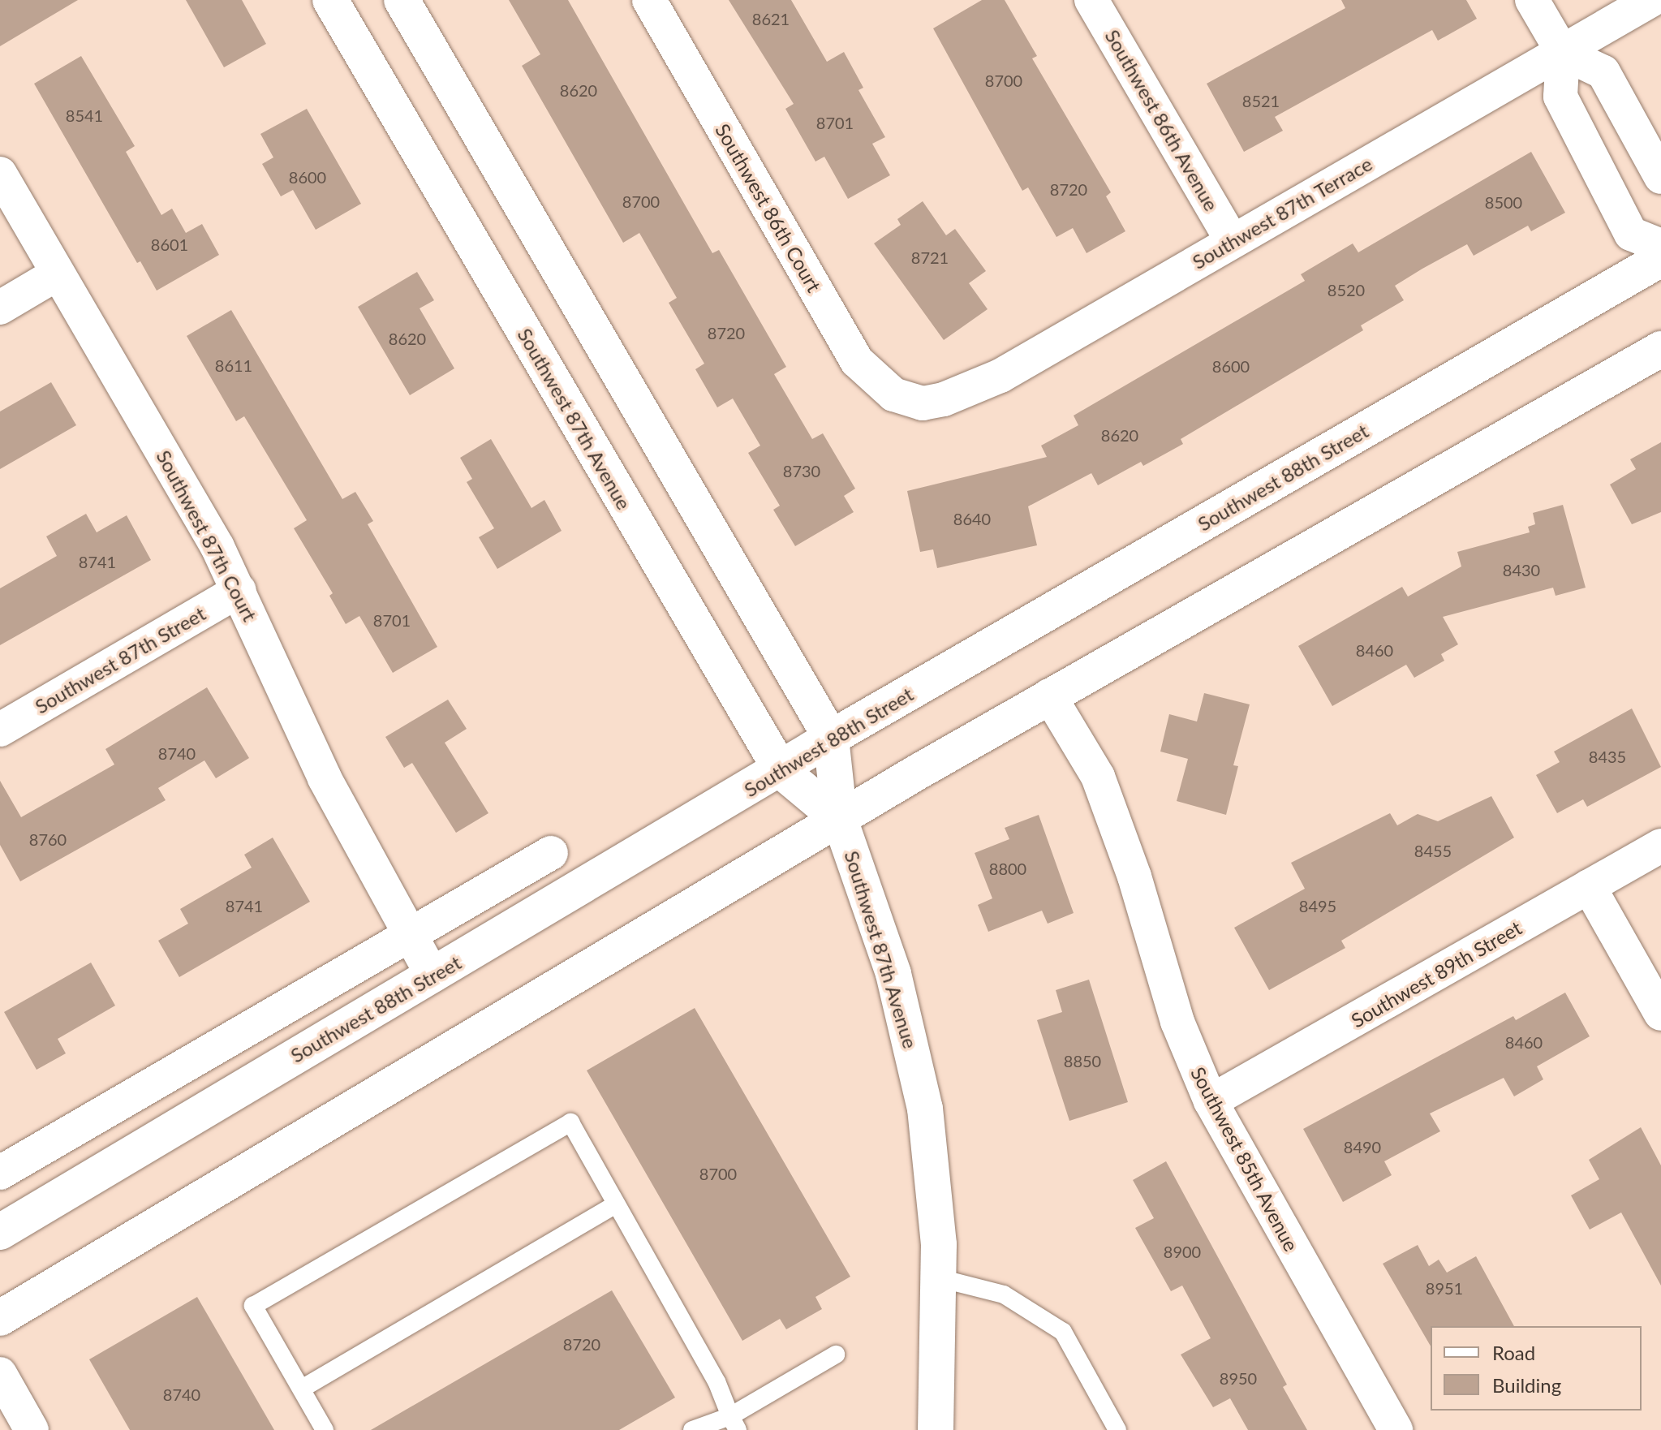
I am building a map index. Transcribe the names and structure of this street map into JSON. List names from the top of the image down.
{
  "streets": {
    "main road": ["Southwest 87th Avenue", "Southwest 88th Street"],
    "street": [
      "Southwest 86th Avenue",
      "Southwest 86th Court",
      "Southwest 87th Terrace",
      "Southwest 87th Court",
      "Southwest 87th Street",
      "Southwest 89th Street",
      "Southwest 85th Avenue"
    ]
  },
  "crossings": [
    ["Southwest 86th Avenue", "Southwest 87th Terrace"],
    ["Southwest 86th Court", "Southwest 87th Terrace"],
    ["Southwest 87th Avenue", "Southwest 88th Street"],
    ["Southwest 88th Street", "Southwest 87th Court"],
    ["Southwest 87th Court", "Southwest 87th Street"],
    ["Southwest 89th Street", "Southwest 85th Avenue"]
  ],
  "house_numbers": [
    "8621",
    "8700",
    "8620",
    "8521",
    "8541",
    "8701",
    "8600",
    "8720",
    "8700",
    "8500",
    "8601",
    "8721",
    "8520",
    "8720",
    "8620",
    "8611",
    "8600",
    "8620",
    "8730",
    "8640",
    "8741",
    "8430",
    "8701",
    "8460",
    "8740",
    "8435",
    "8760",
    "8455",
    "8800",
    "8741",
    "8495",
    "8460",
    "8850",
    "8490",
    "8700",
    "8900",
    "8951",
    "8720",
    "8950",
    "8740"
  ],
  "legend": ["Road", "Building"]
}
